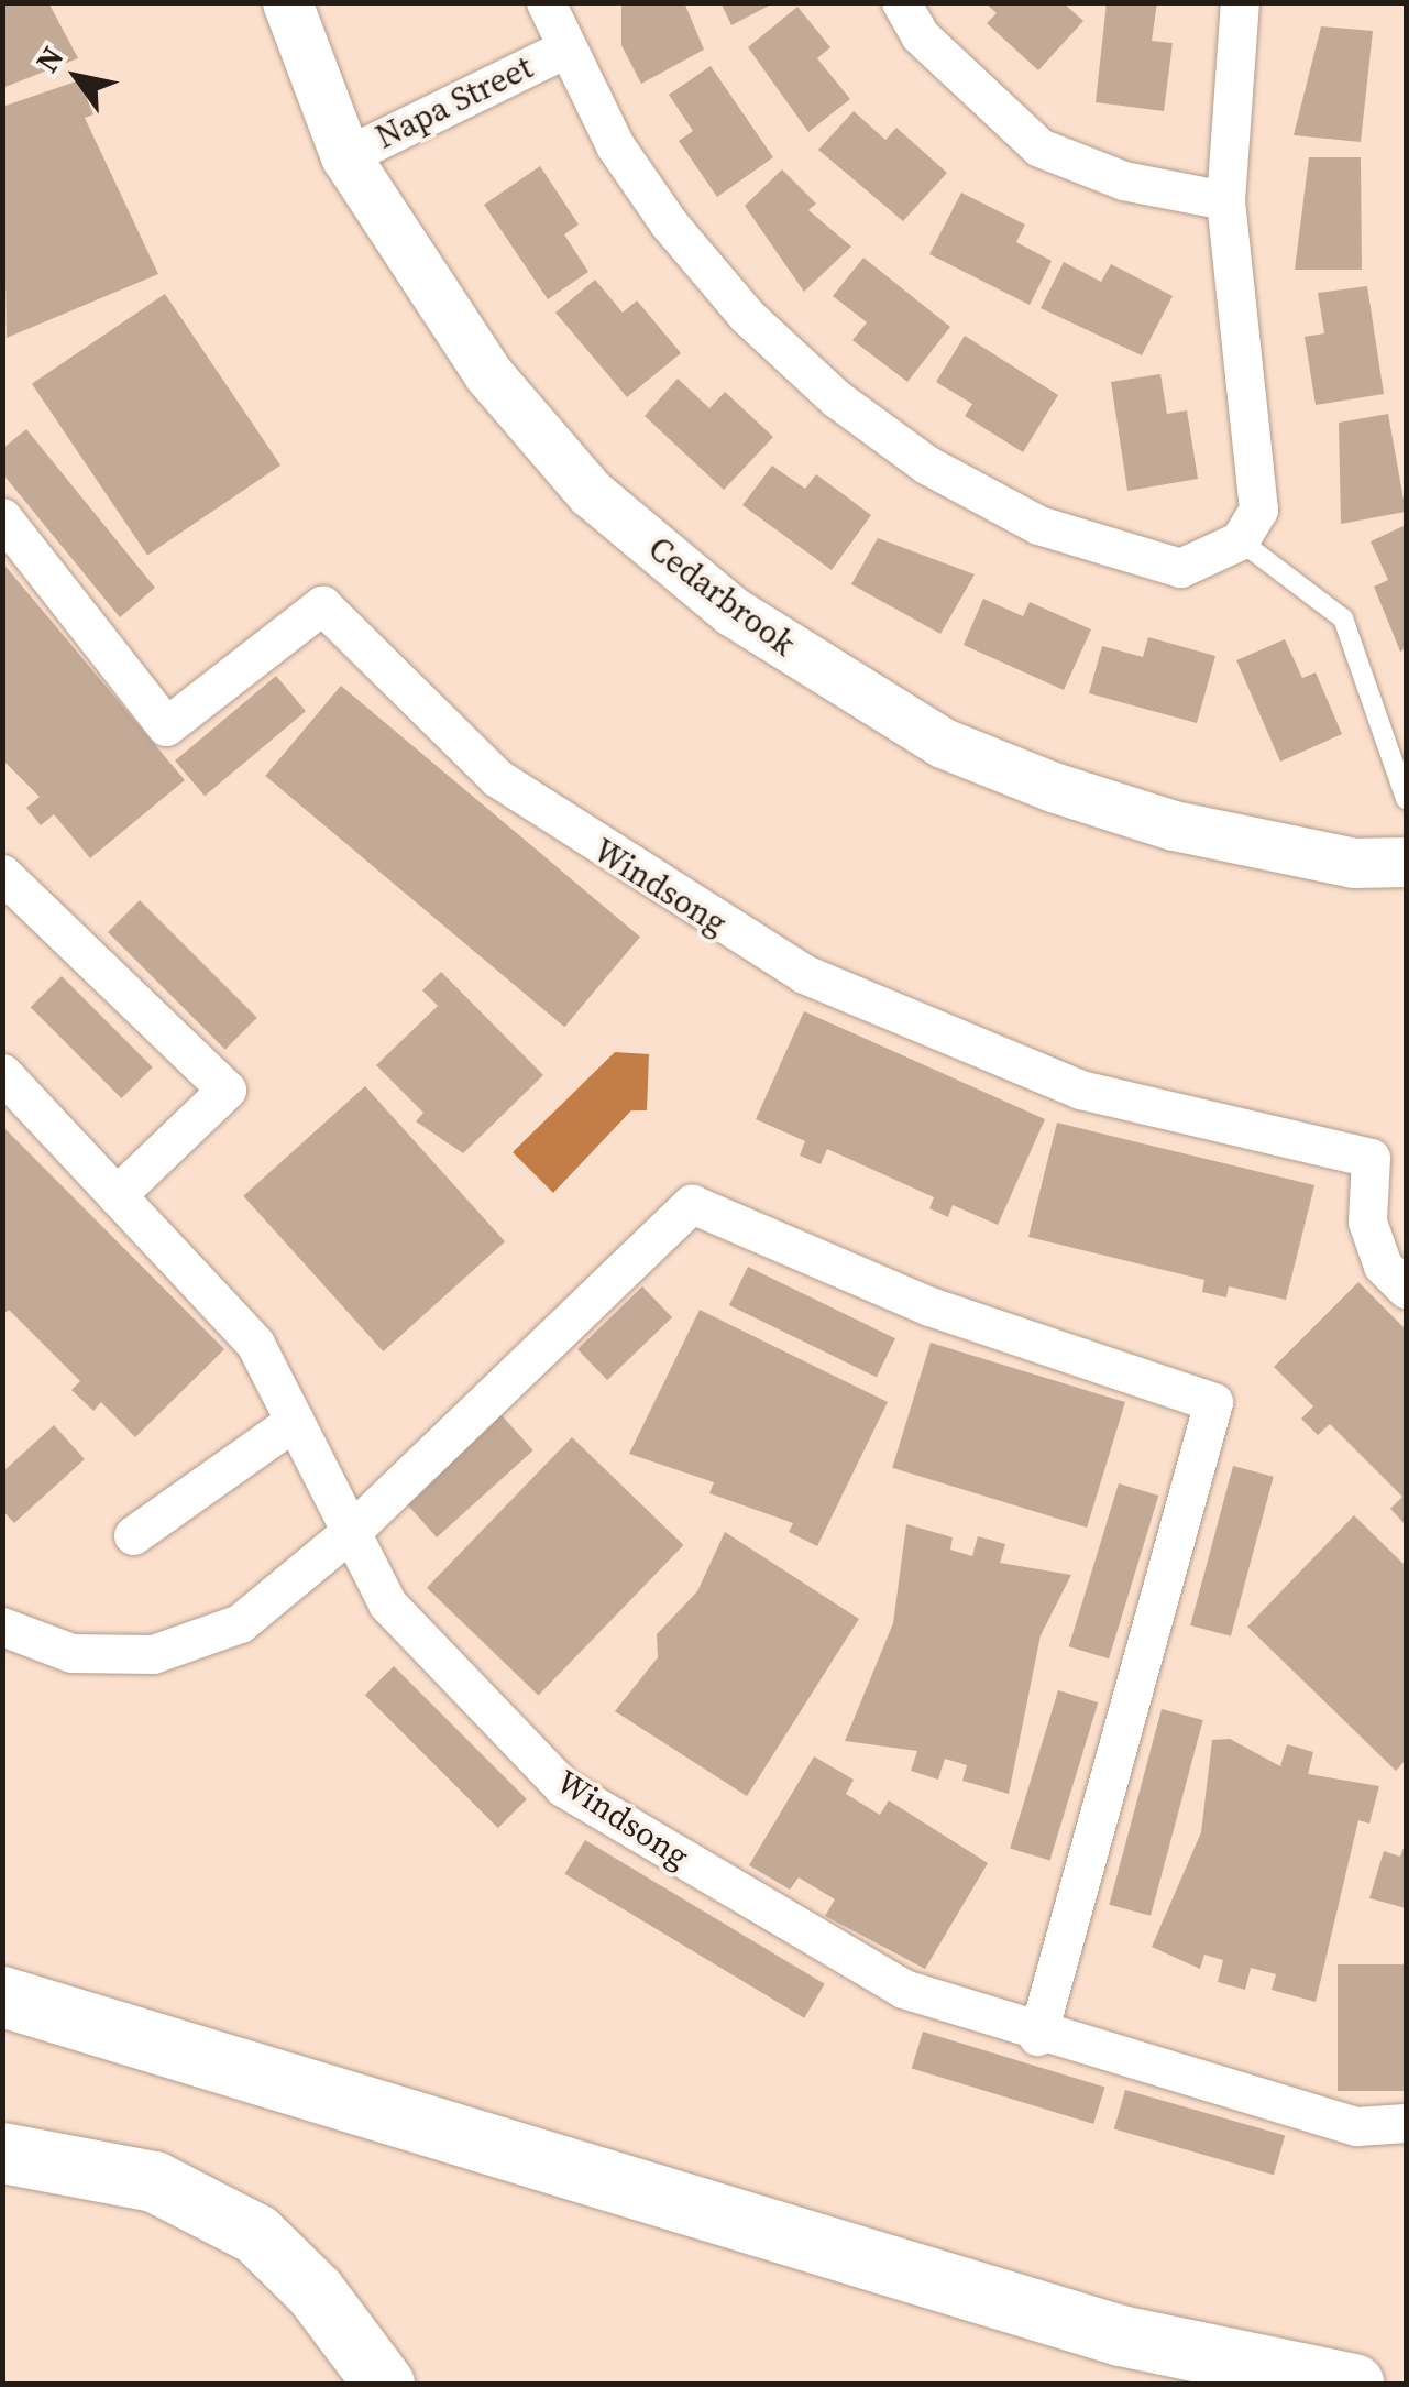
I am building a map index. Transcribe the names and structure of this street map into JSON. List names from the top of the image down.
{
  "streets": {
    "street": ["Napa Street", "Cedarbrook", "Windsong"]
  },
  "crossings": [
    ["Napa Street", "Cedarbrook"]
  ],
  "north": "top left"
}
